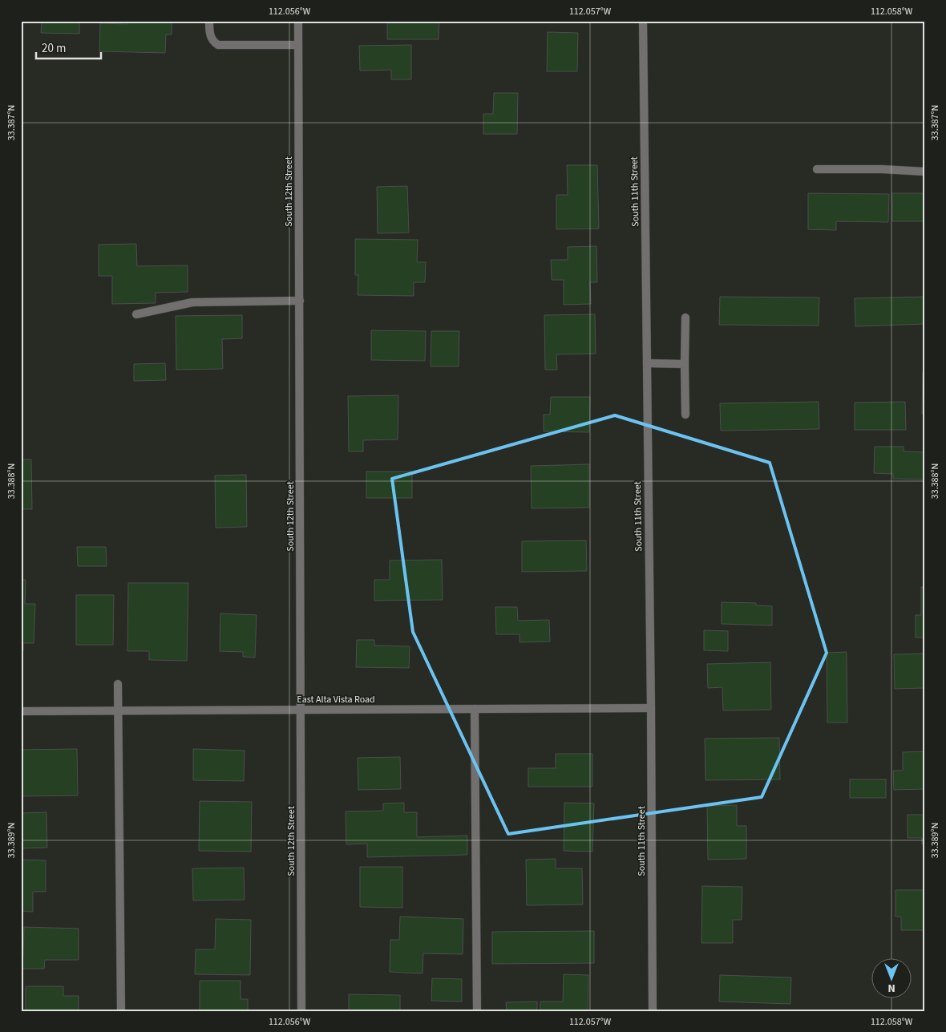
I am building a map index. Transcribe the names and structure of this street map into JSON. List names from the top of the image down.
{
  "streets": {
    "street": ["South 12th Street", "South 11th Street", "East Alta Vista Road"]
  },
  "crossings": [
    ["South 12th Street", "East Alta Vista Road"],
    ["South 11th Street", "East Alta Vista Road"]
  ],
  "scale_bar": "20 m",
  "north": "bottom",
  "coordinates": [
    "112.056°W",
    "112.057°W",
    "112.058°W",
    "33.387°N",
    "33.388°N",
    "33.389°N"
  ]
}
